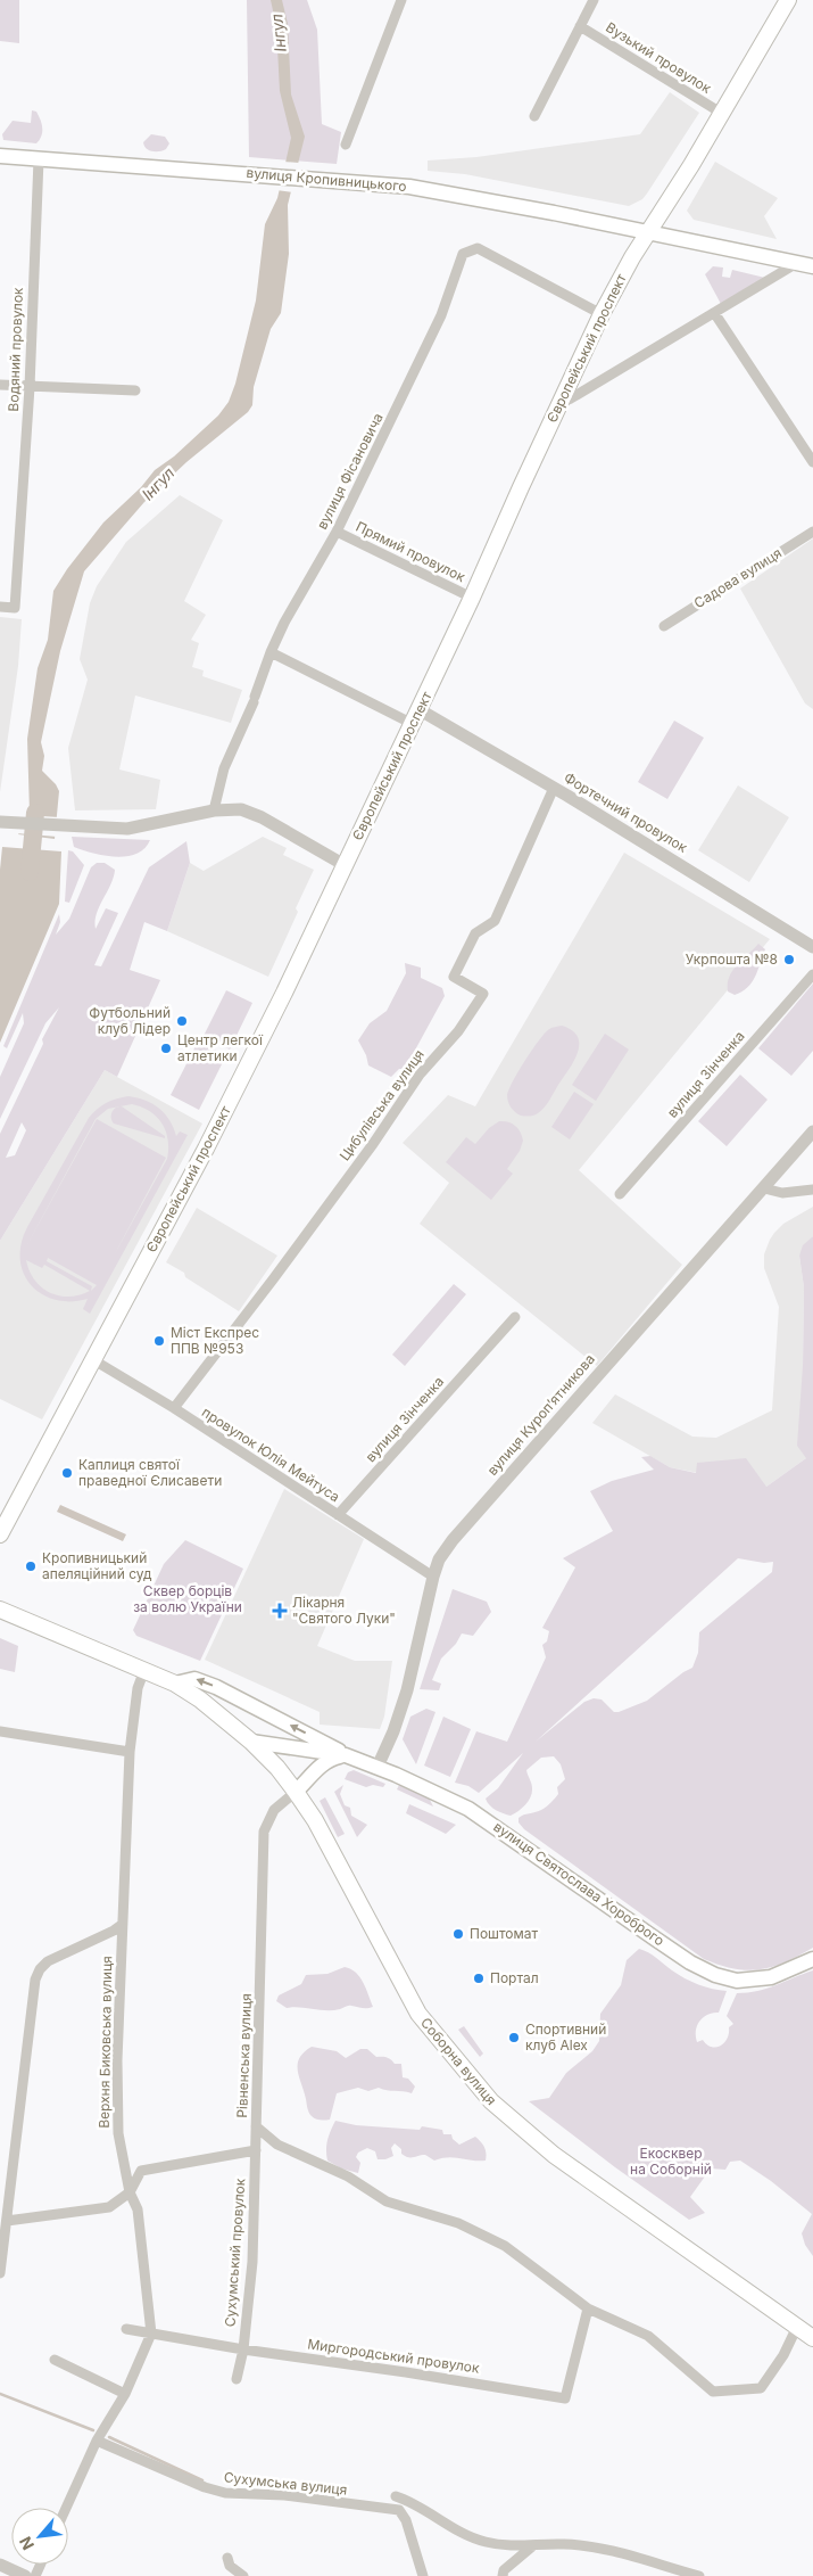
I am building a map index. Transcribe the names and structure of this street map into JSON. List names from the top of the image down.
{
  "streets": {
    "main road": [
      "вулиця Кропивницького",
      "Європейський проспект",
      "вулиця Святослава Хороброго",
      "Соборна вулиця"
    ],
    "street": [
      "Вузький провулок",
      "Водяний провулок",
      "вулиця Фісановича",
      "Прямий провулок",
      "Садова вулиця",
      "Фортечний провулок",
      "вулиця Зінченка",
      "Цибулівська вулиця",
      "вулиця Куропʼятникова",
      "провулок Юлія Мейтуса",
      "Верхня Биковська вулиця",
      "Рівненська вулиця",
      "Сухумський провулок",
      "Миргородський провулок",
      "Сухумська вулиця"
    ]
  },
  "crossings": [
    ["Вузький провулок", "Європейський проспект"],
    ["вулиця Кропивницького", "Європейський проспект"],
    ["вулиця Кропивницького", "Водяний провулок"],
    ["Європейський проспект", "вулиця Фісановича"],
    ["Європейський проспект", "Прямий провулок"],
    ["Європейський проспект", "Фортечний провулок"],
    ["Європейський проспект", "провулок Юлія Мейтуса"],
    ["вулиця Фісановича", "Прямий провулок"],
    ["вулиця Фісановича", "Фортечний провулок"],
    ["Фортечний провулок", "Цибулівська вулиця"],
    ["вулиця Зінченка", "провулок Юлія Мейтуса"],
    ["Цибулівська вулиця", "провулок Юлія Мейтуса"],
    ["вулиця Куропʼятникова", "провулок Юлія Мейтуса"],
    ["вулиця Куропʼятникова", "вулиця Святослава Хороброго"],
    ["Верхня Биковська вулиця", "Соборна вулиця"],
    ["Верхня Биковська вулиця", "Миргородський провулок"],
    ["Рівненська вулиця", "Соборна вулиця"],
    ["Рівненська вулиця", "Сухумський провулок"],
    ["Рівненська вулиця", "Миргородський провулок"],
    ["Сухумський провулок", "Миргородський провулок"]
  ],
  "water": ["Інгул"],
  "parks": ["Сквер борців за волю України", "Екосквер на Соборній"],
  "places": {
    "other": [
      "Укрпошта №8",
      "Футбольний клуб Лідер",
      "Центр легкої атлетики",
      "Міст Експрес ППВ №953",
      "Каплиця святої праведної Єлисавети",
      "Кропивницький апеляційний суд",
      "Поштомат",
      "Портал",
      "Спортивний клуб Alex"
    ],
    "health": ["Лікарня \"Святого Луки\""]
  },
  "north": "bottom left"
}
